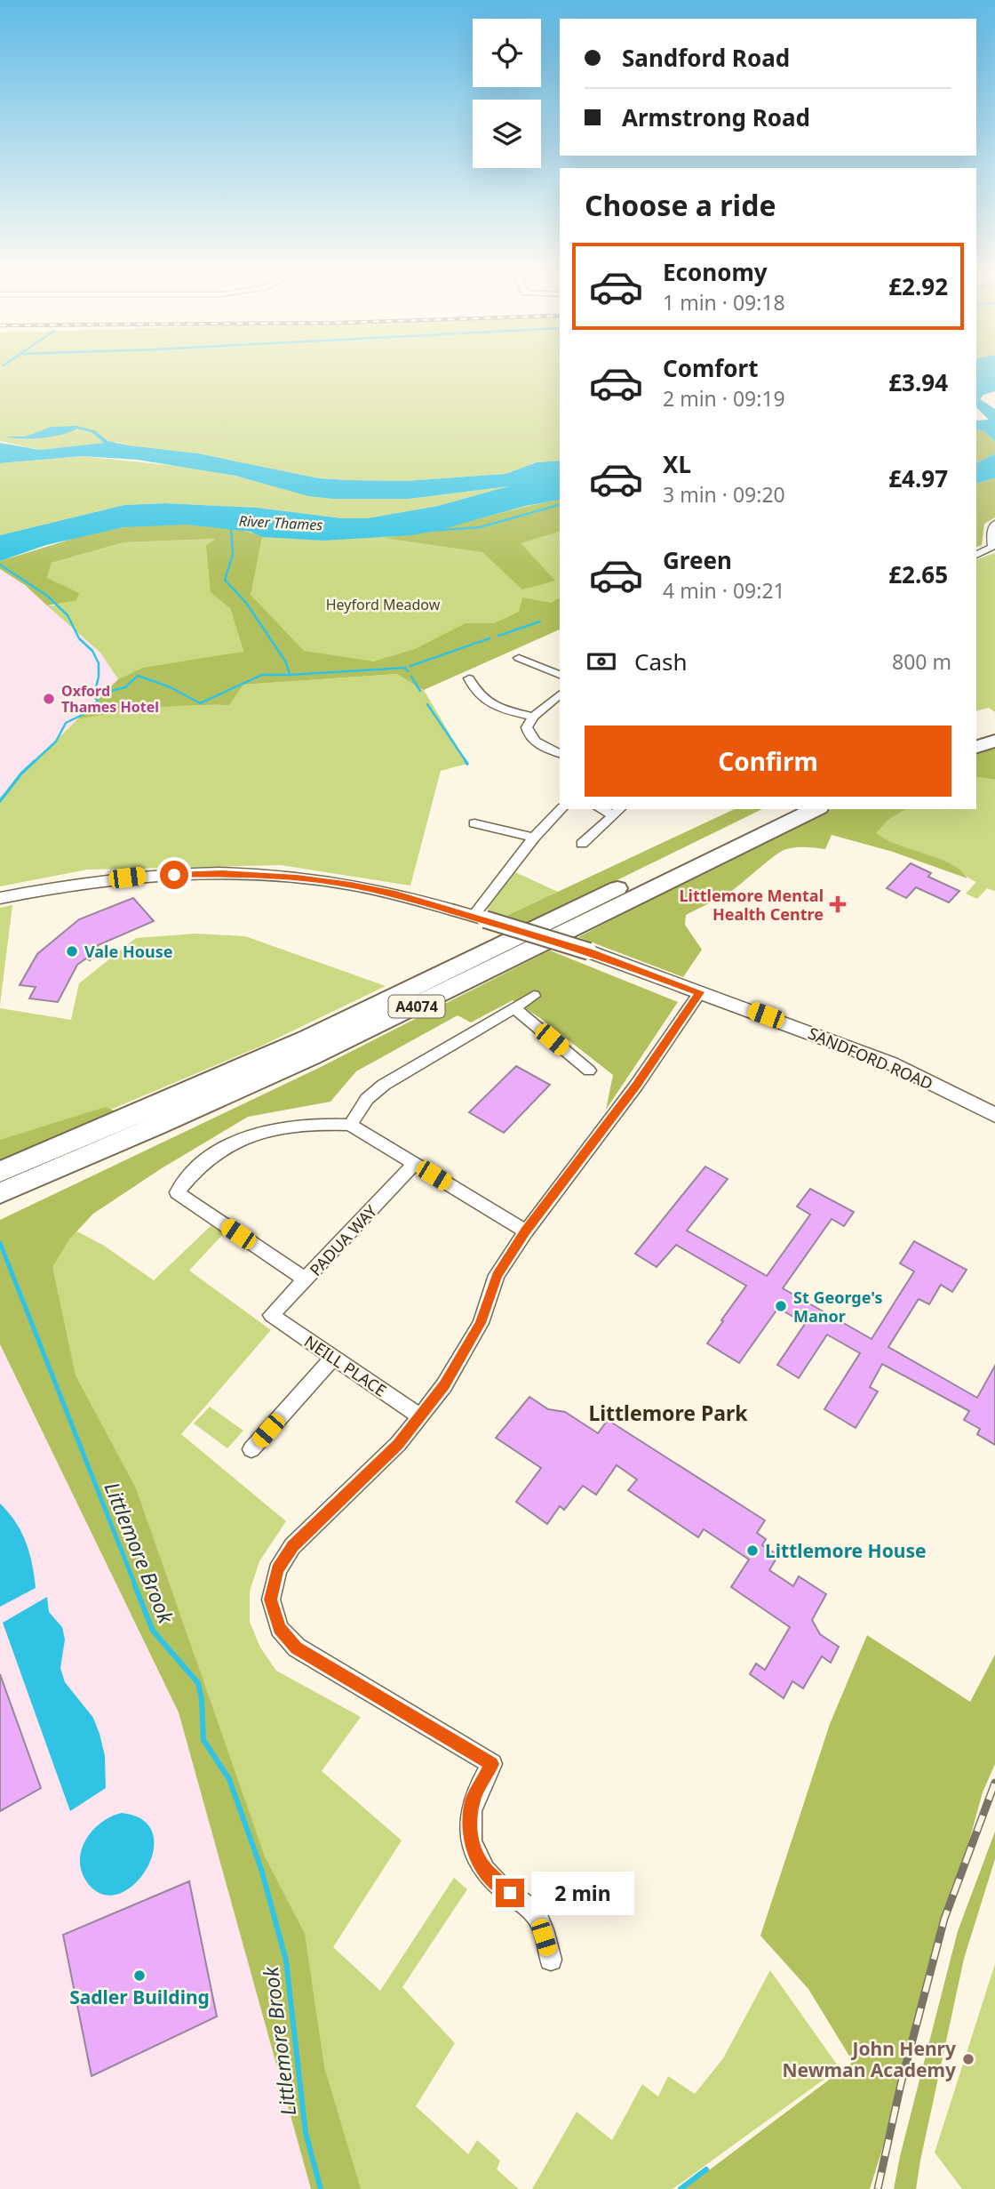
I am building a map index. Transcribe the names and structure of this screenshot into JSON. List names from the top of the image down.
{
  "streets": {
    "main road": ["A4074"],
    "street": ["SANDFORD ROAD", "PADUA WAY", "NEILL PLACE"]
  },
  "crossings": [
    ["PADUA WAY", "NEILL PLACE"]
  ],
  "districts": ["Littlemore Park"],
  "water": ["River Thames", "Littlemore Brook"],
  "parks": ["Heyford Meadow"],
  "places": {
    "other": [
      "Oxford Thames Hotel",
      "Vale House",
      "St George's Manor",
      "Littlemore House",
      "Sadler Building",
      "John Henry Newman Academy"
    ],
    "health": ["Littlemore Mental Health Centre"]
  },
  "page": {
    "banner": ["Sandford Road", "Armstrong Road"],
    "heading": "Choose a ride",
    "list": [
      {
        "name": "Economy",
        "note": "1 min · 09:18",
        "value": "£2.92"
      },
      {
        "name": "Comfort",
        "note": "2 min · 09:19",
        "value": "£3.94"
      },
      {
        "name": "XL",
        "note": "3 min · 09:20",
        "value": "£4.97"
      },
      {
        "name": "Green",
        "note": "4 min · 09:21",
        "value": "£2.65"
      }
    ],
    "pay": ["Cash", "800 m"],
    "buttons": "Confirm",
    "bubble": "2 min"
  }
}
